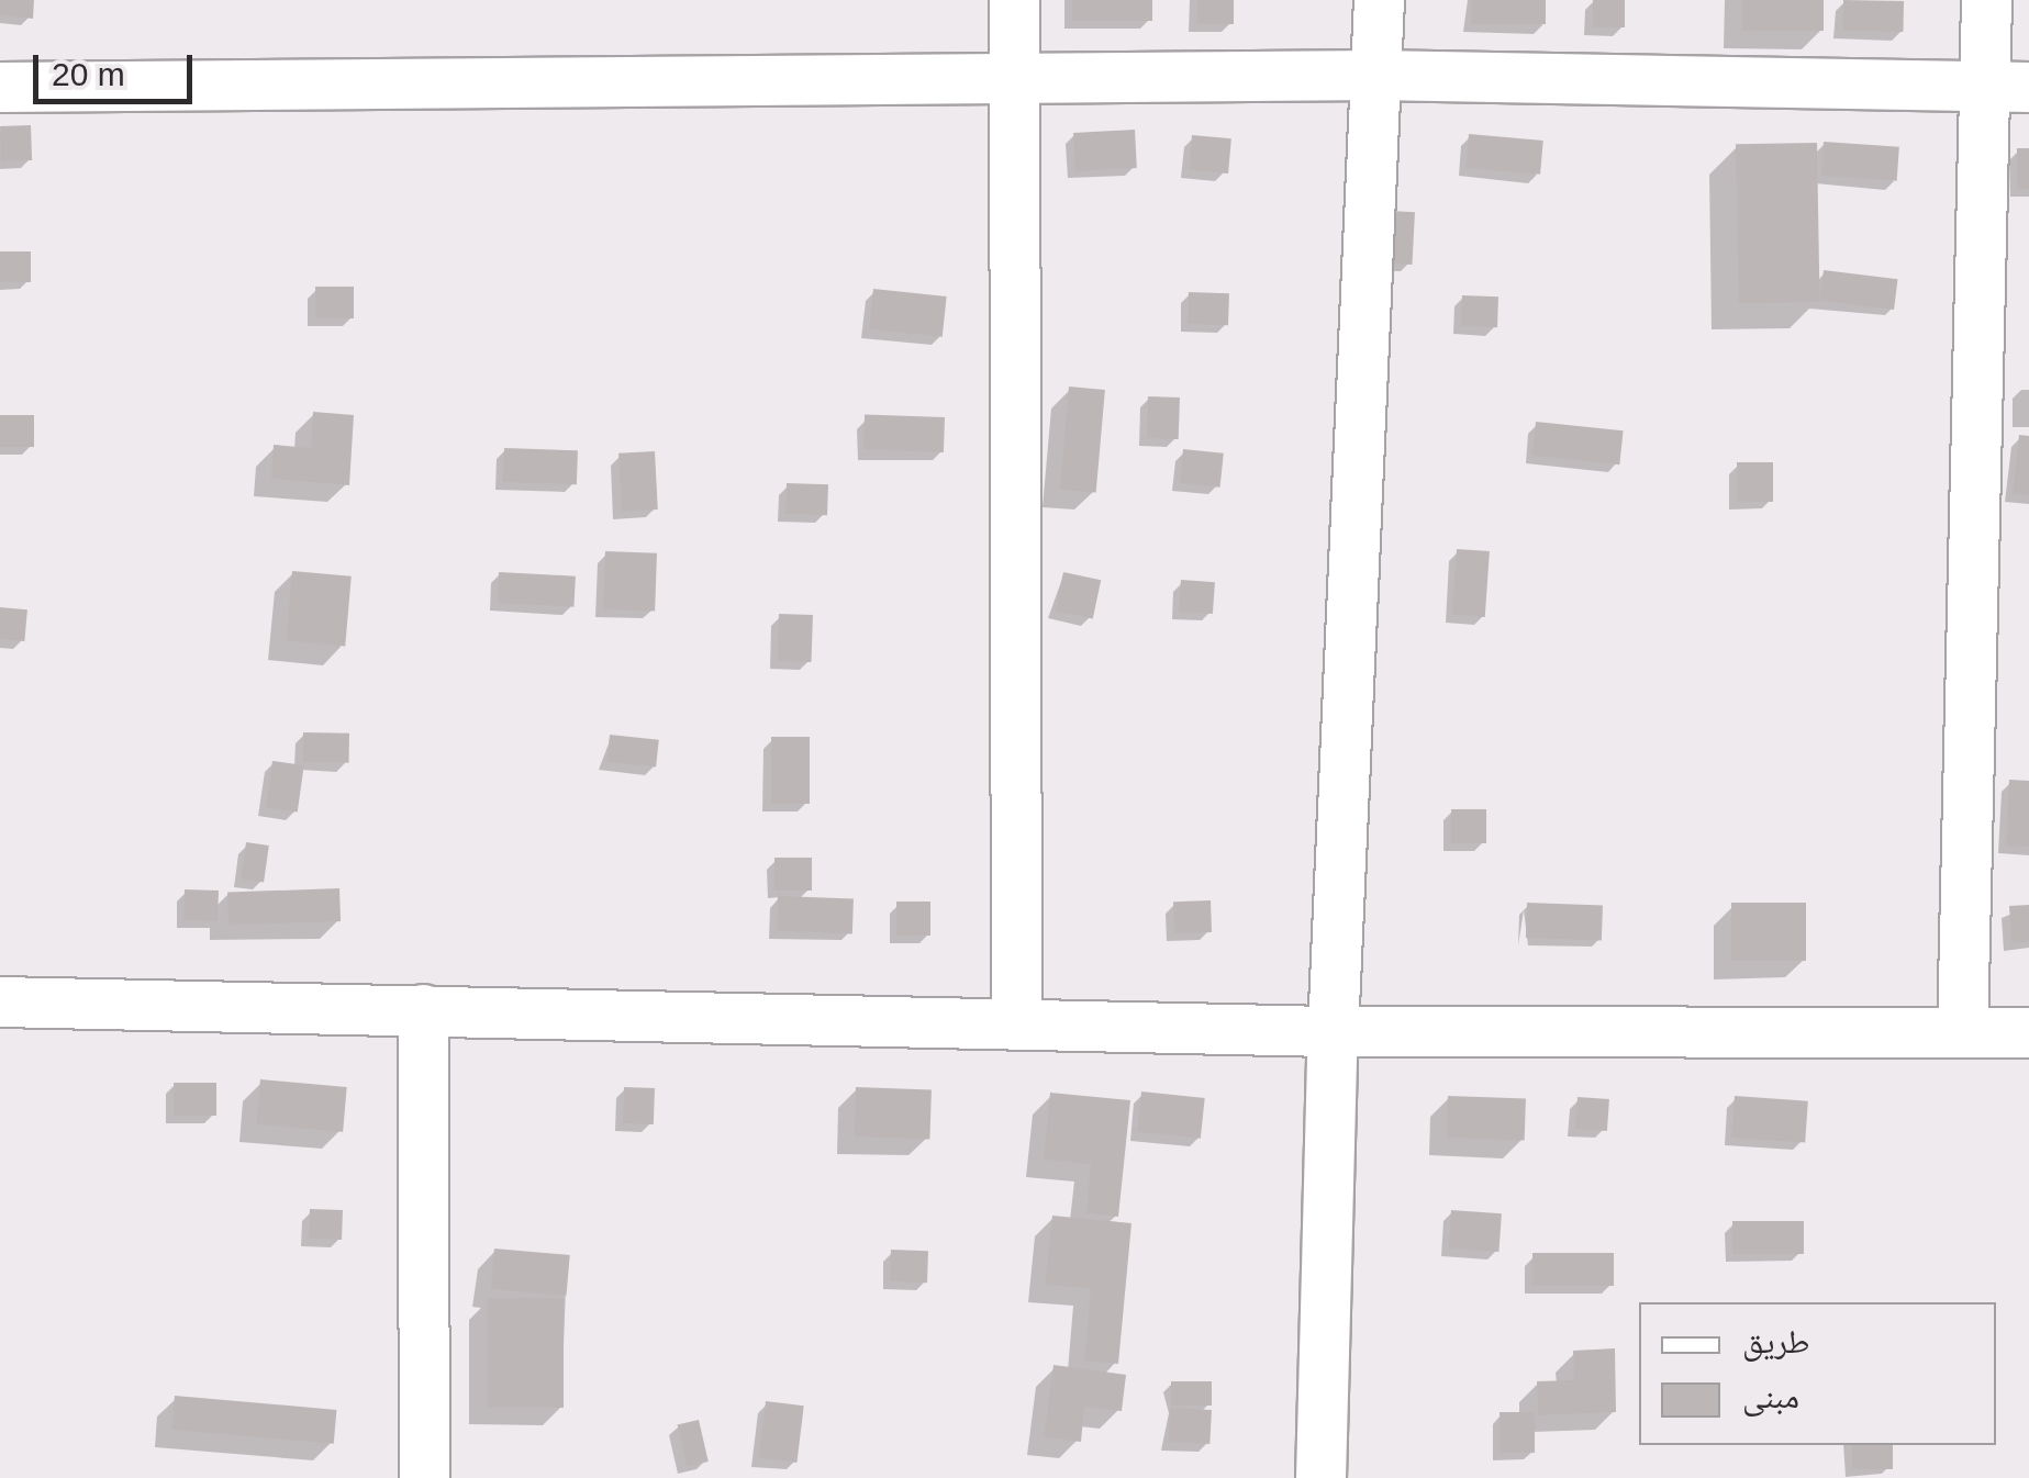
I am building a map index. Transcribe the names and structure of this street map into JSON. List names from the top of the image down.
{
  "legend": ["طريق", "مبنى"],
  "scale_bar": "20 m"
}
